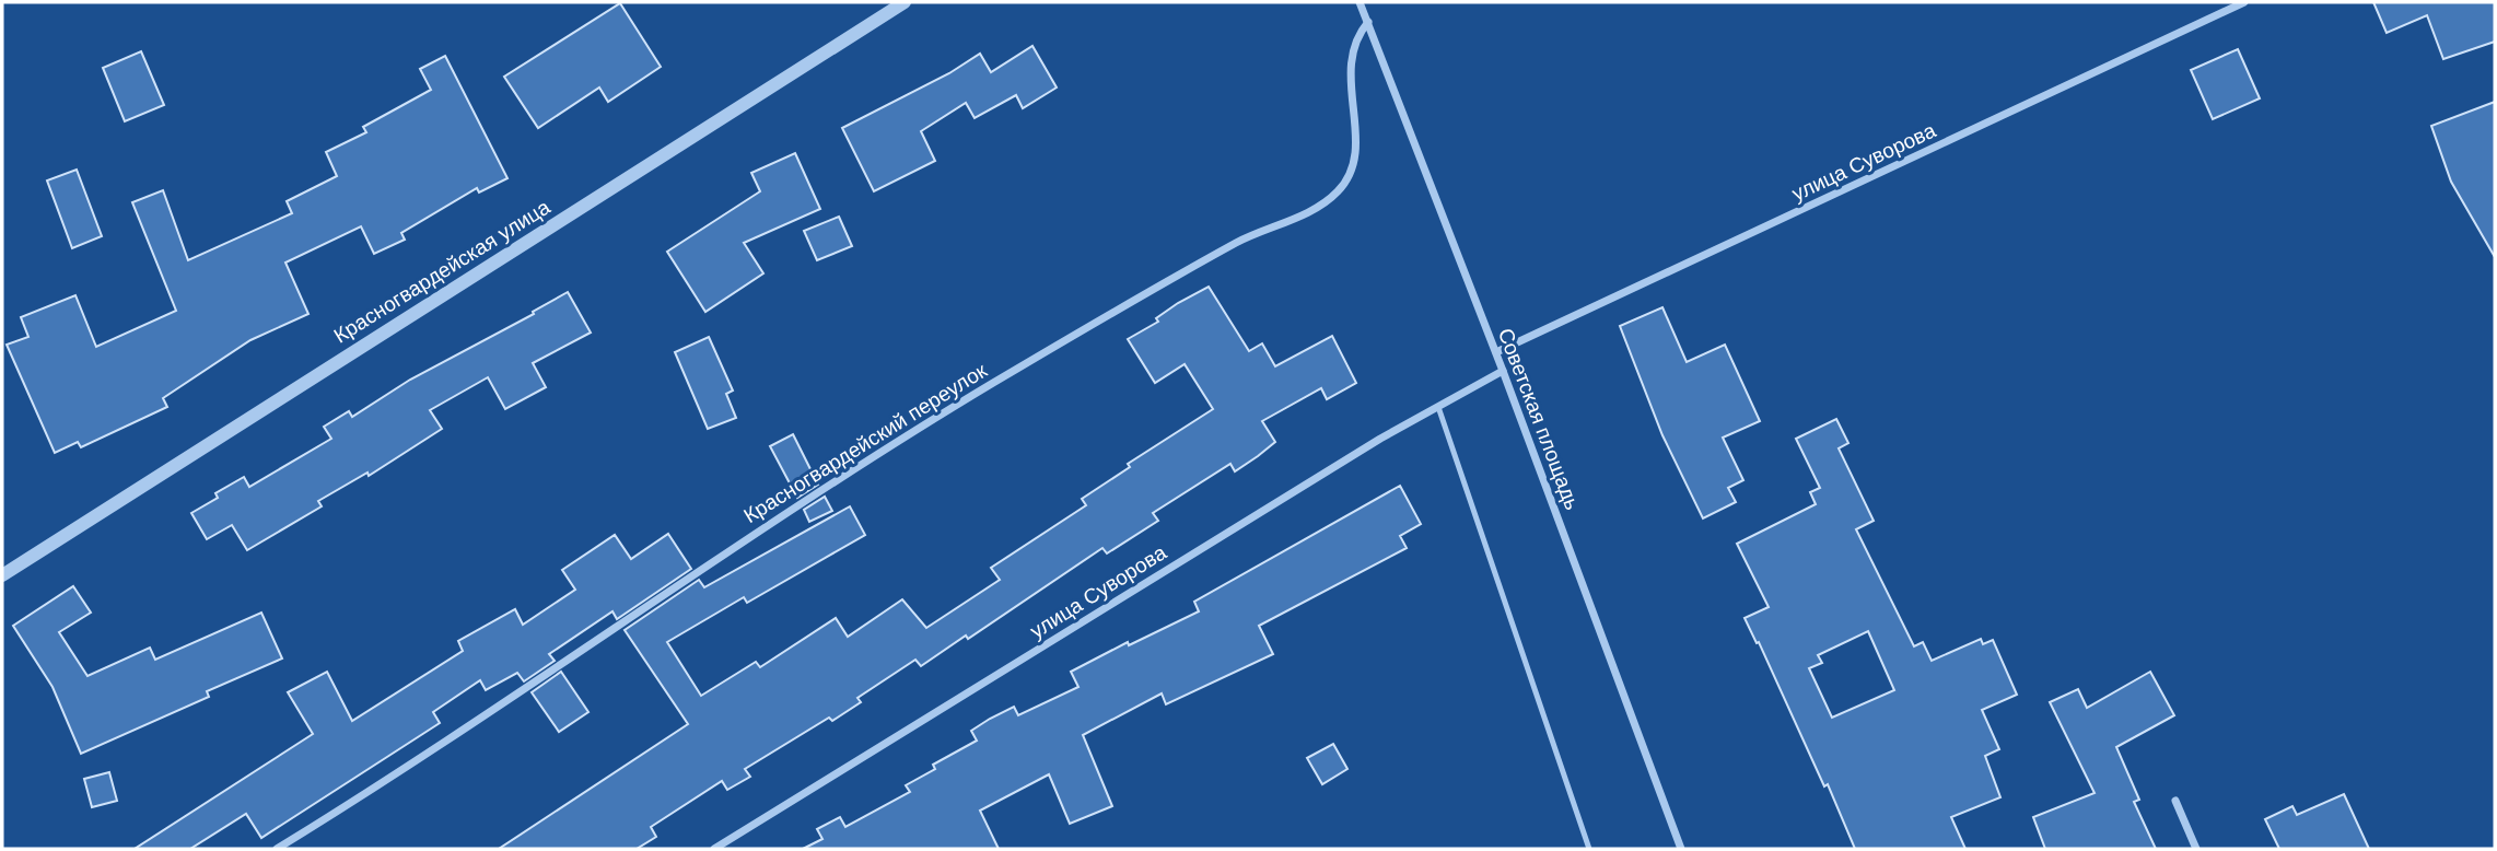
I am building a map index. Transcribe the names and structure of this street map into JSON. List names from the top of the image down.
{
  "streets": {
    "street": [
      "улица Суворова",
      "Красногвардейская улица",
      "Советская площадь",
      "Красногвардейский переулок"
    ]
  },
  "crossings": [
    ["улица Суворова", "Советская площадь"],
    ["Советская площадь", "Красногвардейский переулок"]
  ]
}
